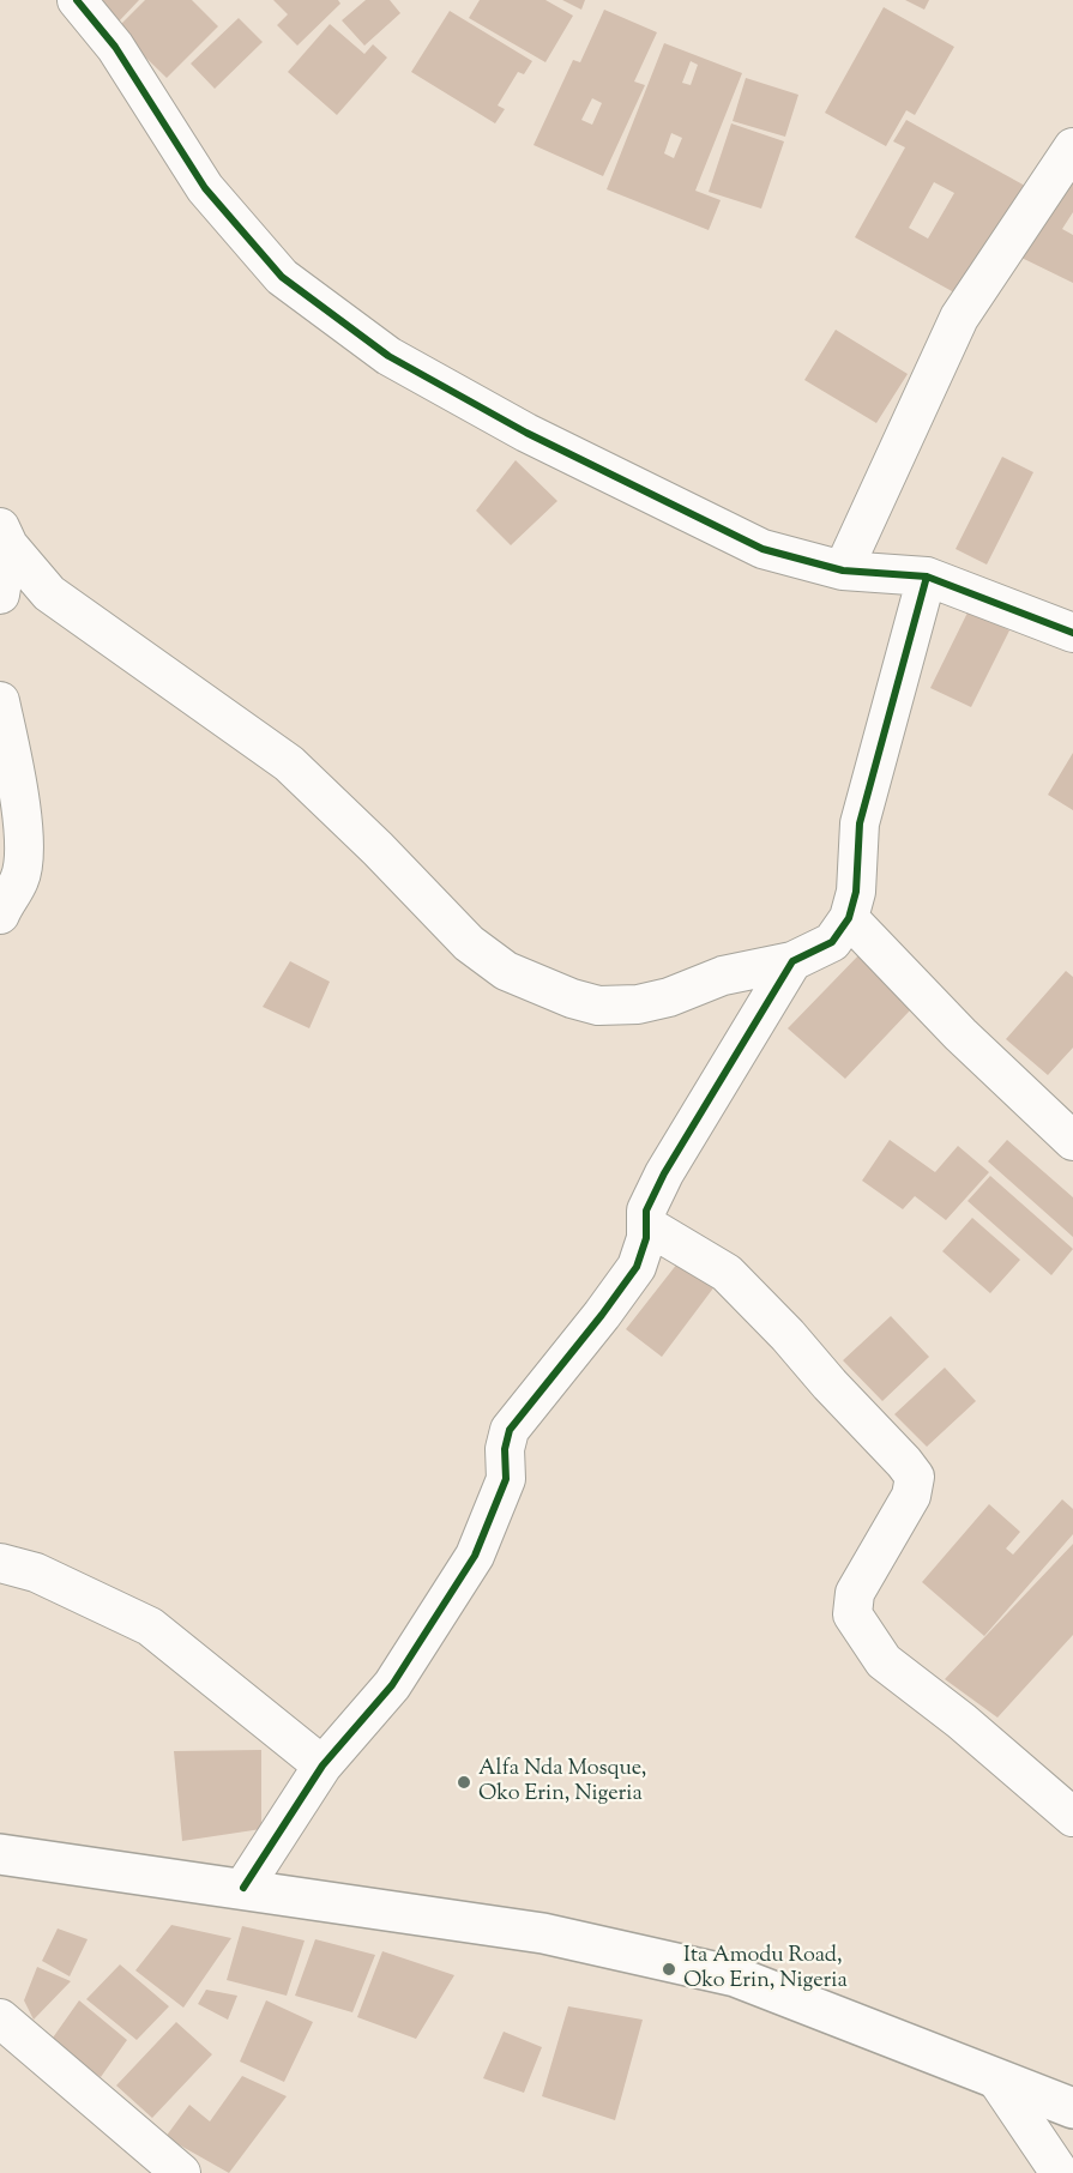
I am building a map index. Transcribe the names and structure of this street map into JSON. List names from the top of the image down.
{
  "places": ["Alfa Nda Mosque, Oko Erin, Nigeria", "Ita Amodu Road, Oko Erin, Nigeria"]
}
